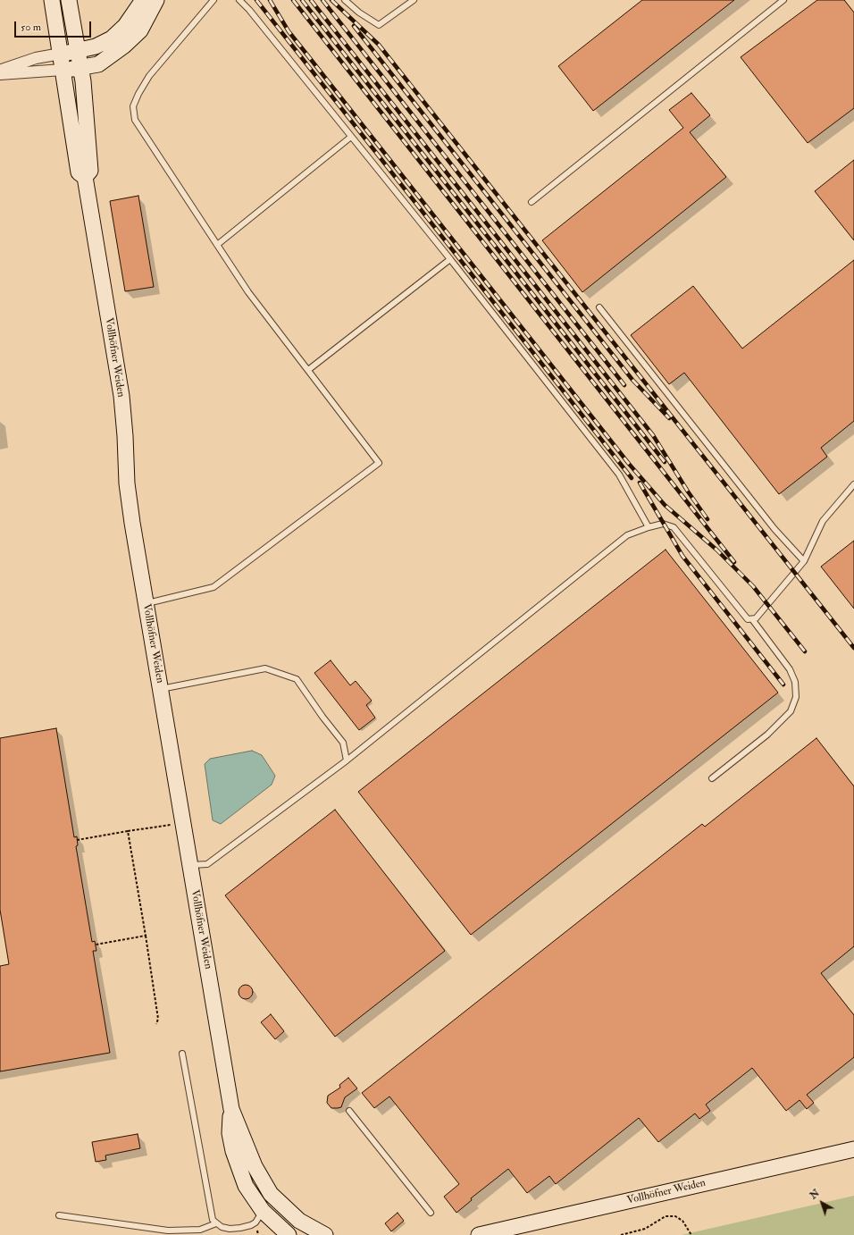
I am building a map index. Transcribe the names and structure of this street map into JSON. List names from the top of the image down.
{
  "streets": {
    "main road": ["Vollhöfner Weiden"]
  },
  "scale_bar": "50 m",
  "north": "top left"
}
